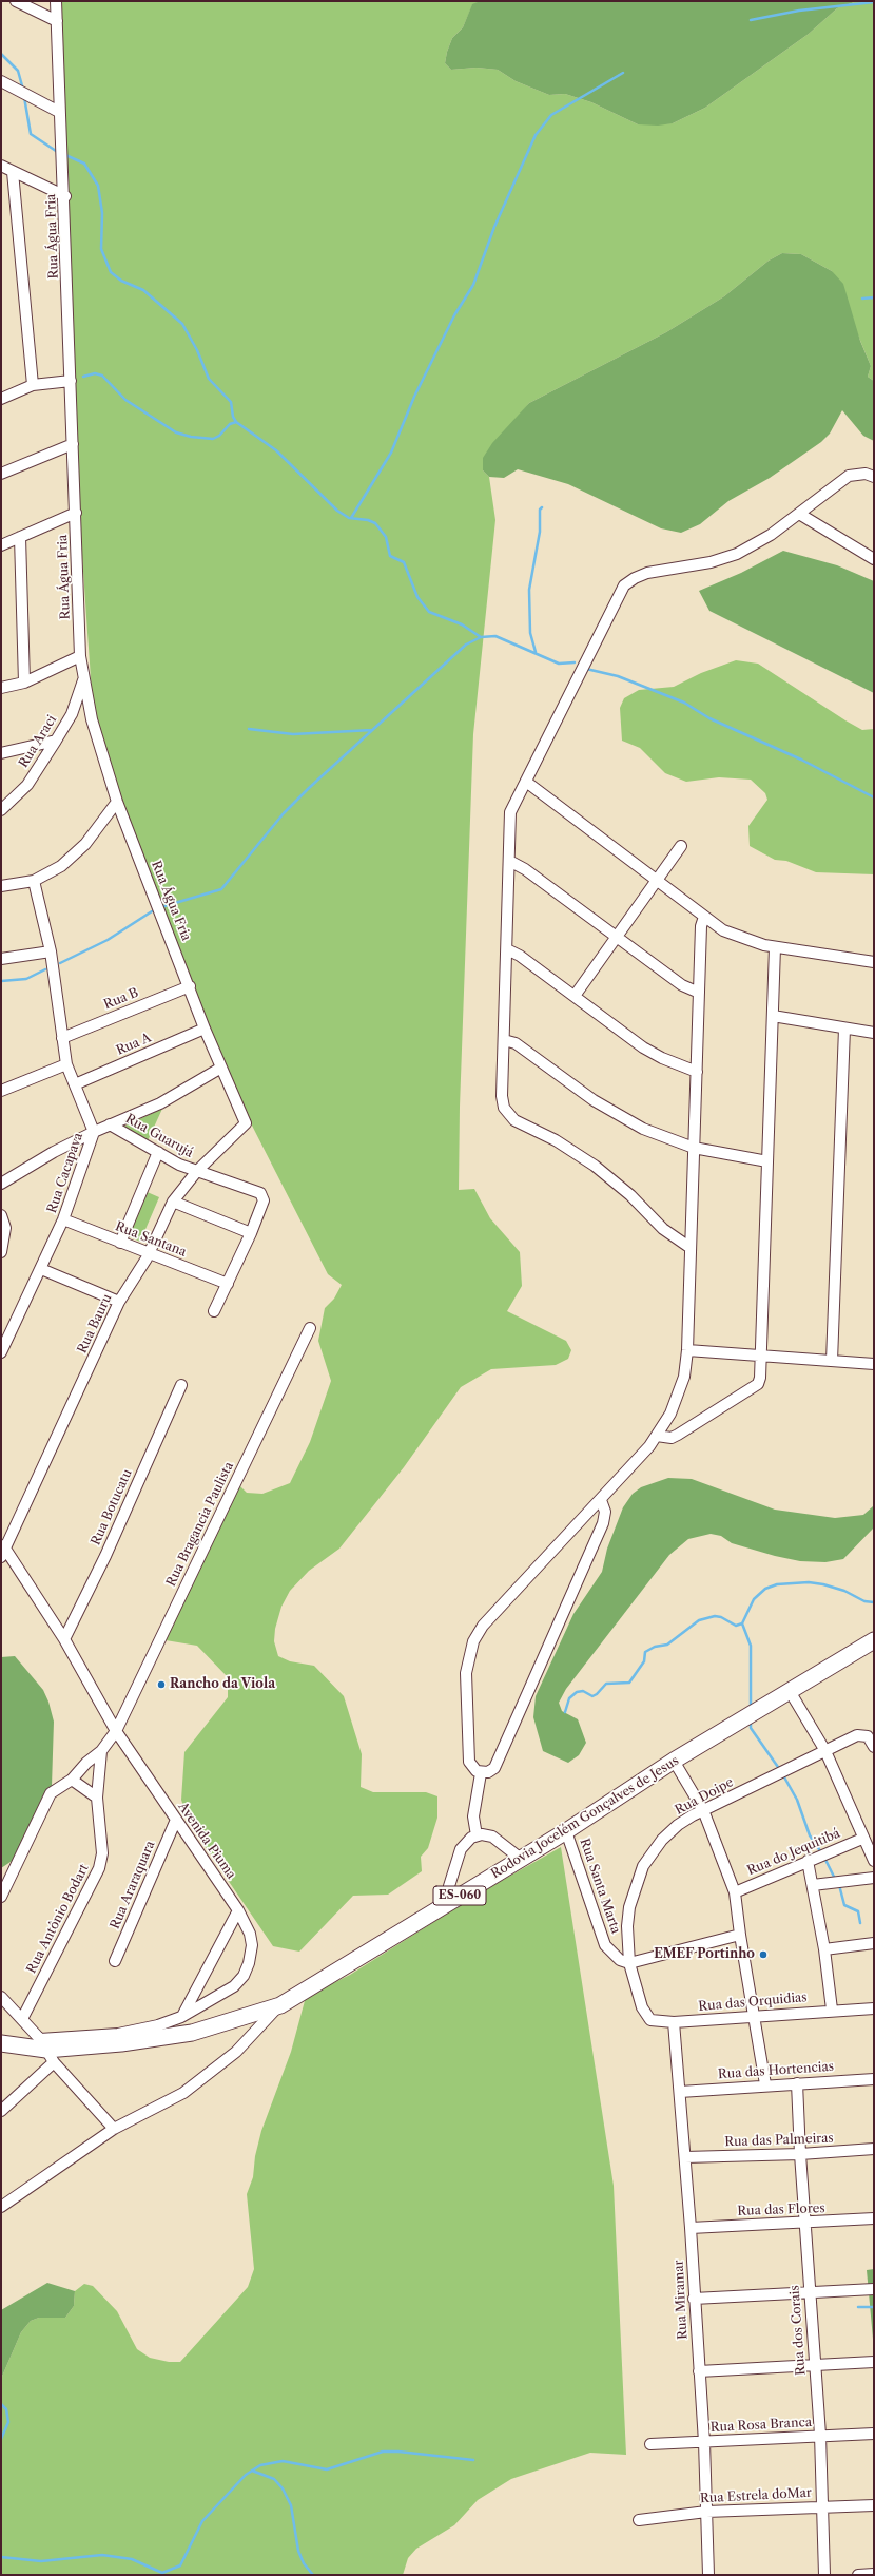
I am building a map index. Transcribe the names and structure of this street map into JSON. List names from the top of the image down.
{
  "streets": {
    "main road": ["Rodovia Jocelém Gonçalves de Jesus", "ES-060"],
    "street": [
      "Rua Água Fria",
      "Rua Araci",
      "Rua B",
      "Rua A",
      "Rua Guarujá",
      "Rua Cacapava",
      "Rua Santana",
      "Rua Bauru",
      "Rua Botucatu",
      "Rua Bragancia Paulista",
      "Rua Doipe",
      "Avenida Piuma",
      "Rua do Jequitibá",
      "Rua Araraquara",
      "Rua Santa Marta",
      "Rua Antônio Bodart",
      "Rua das Orquidias",
      "Rua das Hortencias",
      "Rua das Palmeiras",
      "Rua das Flores",
      "Rua Miramar",
      "Rua dos Corais",
      "Rua Rosa Branca",
      "Rua Estrela doMar"
    ]
  },
  "crossings": [
    ["Rua Água Fria", "Rua Araci"],
    ["Rua Água Fria", "Rua B"],
    ["Rua Água Fria", "Rua A"],
    ["Rua Água Fria", "Rua Cacapava"],
    ["Rua Água Fria", "Rua Bauru"],
    ["Rua Guarujá", "Rua Cacapava"],
    ["Rua Guarujá", "Rua Bauru"],
    ["Rua Cacapava", "Rua Santana"],
    ["Rua Santana", "Rua Bauru"],
    ["Rua Bauru", "Avenida Piuma"],
    ["Rua Botucatu", "Avenida Piuma"],
    ["Rua Bragancia Paulista", "Avenida Piuma"],
    ["Rua Bragancia Paulista", "Rua Antônio Bodart"],
    ["Rua Doipe", "Rua Santa Marta"],
    ["Rua Doipe", "Rua das Orquidias"],
    ["Rodovia Jocelém Gonçalves de Jesus", "Avenida Piuma"],
    ["Rodovia Jocelém Gonçalves de Jesus", "Rua Santa Marta"],
    ["Avenida Piuma", "Rua Araraquara"],
    ["Rua das Orquidias", "Rua Miramar"],
    ["Rua das Hortencias", "Rua Miramar"],
    ["Rua das Hortencias", "Rua dos Corais"],
    ["Rua das Palmeiras", "Rua Miramar"],
    ["Rua das Palmeiras", "Rua dos Corais"],
    ["Rua das Flores", "Rua Miramar"],
    ["Rua das Flores", "Rua dos Corais"],
    ["Rua Miramar", "Rua Rosa Branca"],
    ["Rua Miramar", "Rua Estrela doMar"],
    ["Rua dos Corais", "Rua Rosa Branca"],
    ["Rua dos Corais", "Rua Estrela doMar"]
  ],
  "places": ["Rancho da Viola", "EMEF Portinho"]
}
